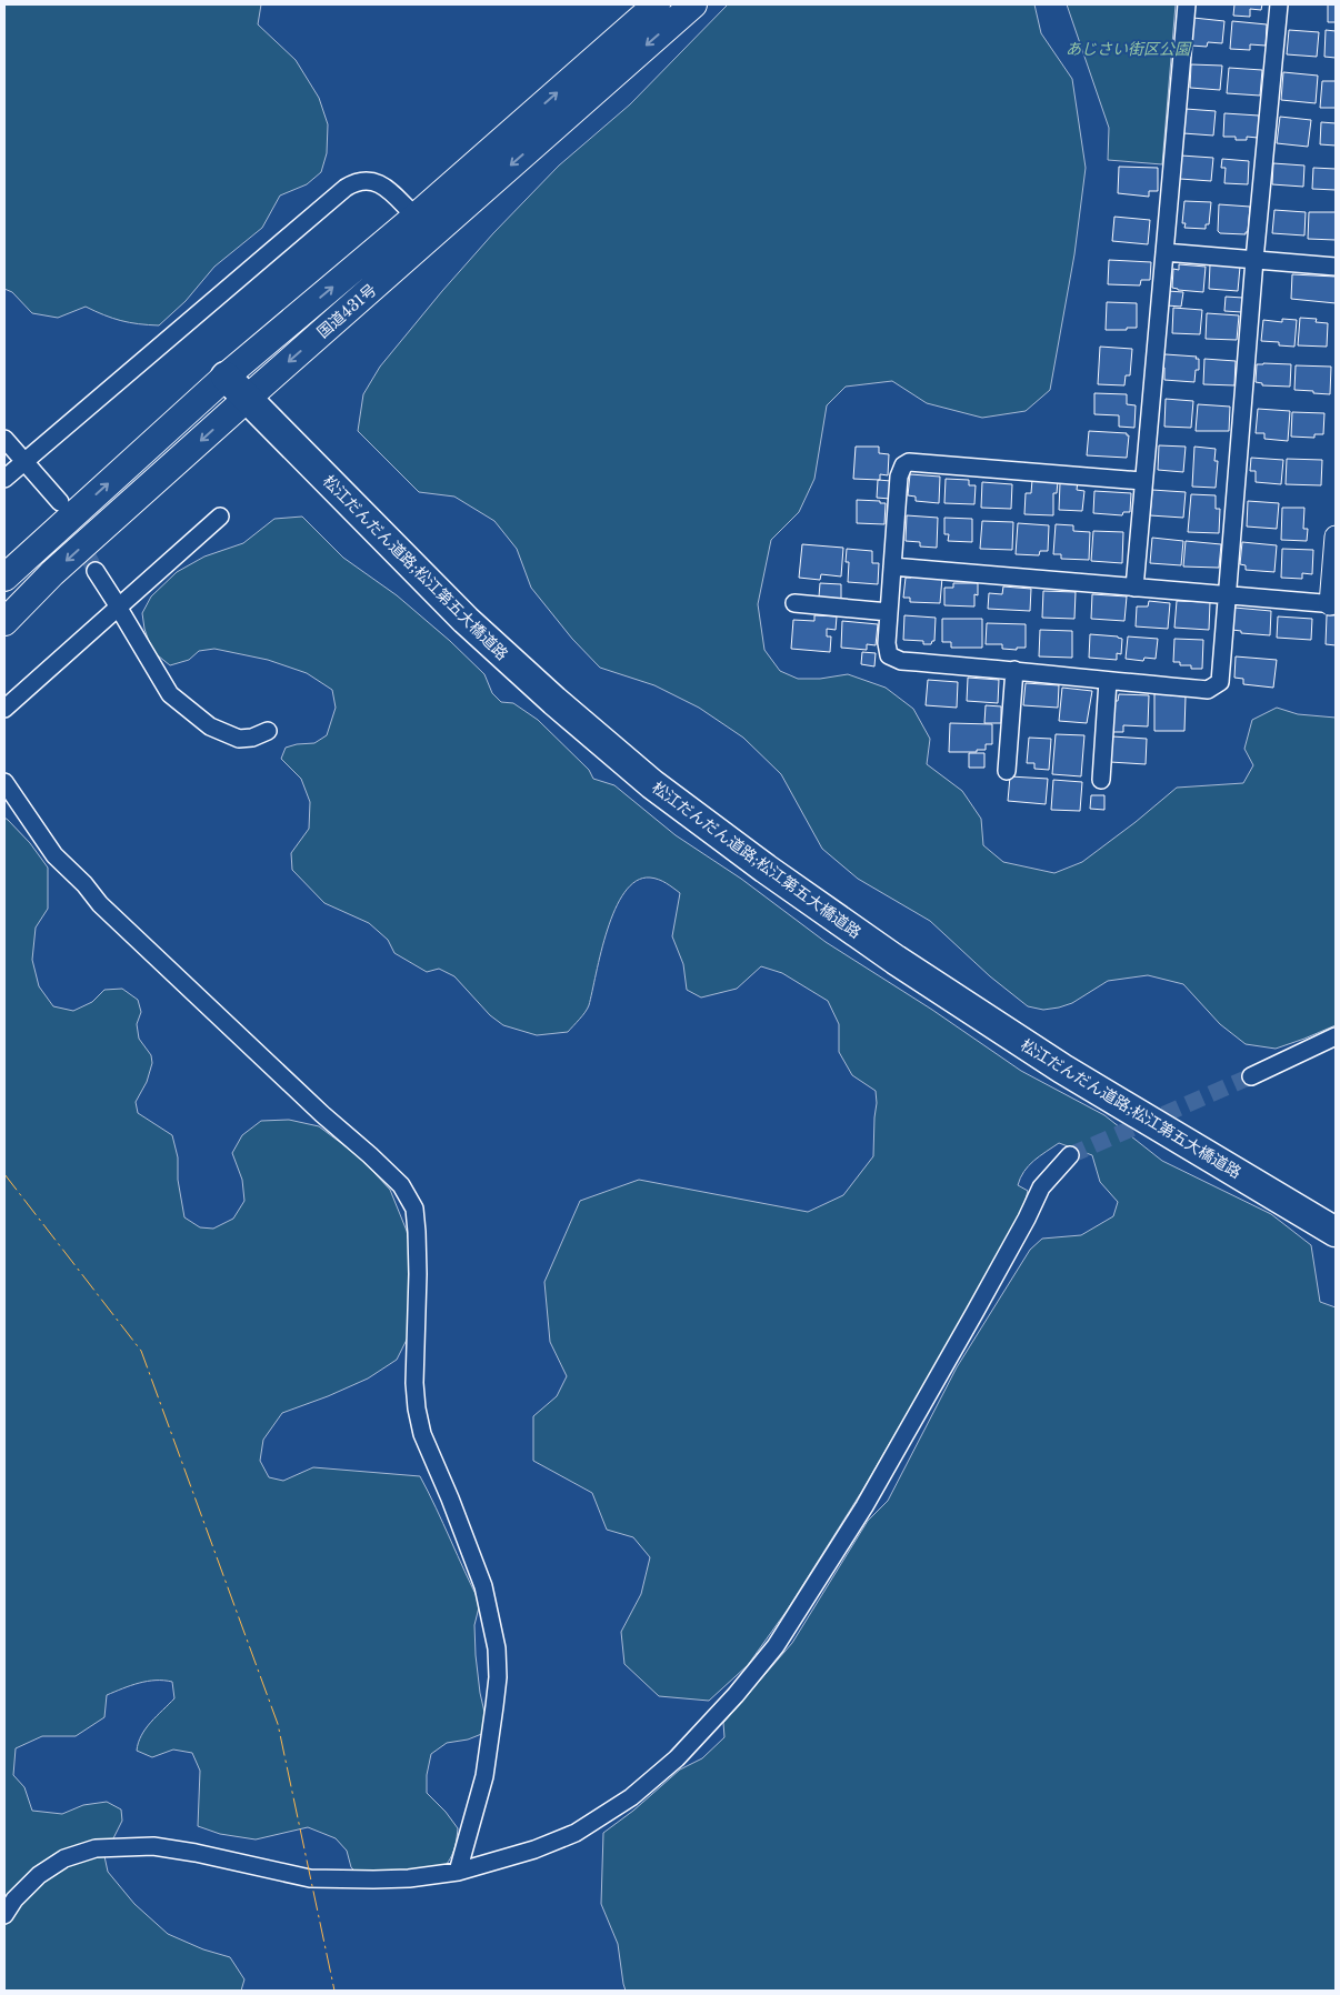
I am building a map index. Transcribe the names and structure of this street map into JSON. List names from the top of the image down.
{
  "streets": {
    "highway": ["国道431号", "松江だんだん道路;松江第五大橋道路"]
  },
  "crossings": [
    ["国道431号", "松江だんだん道路;松江第五大橋道路"]
  ],
  "parks": ["あじさい街区公園"]
}
